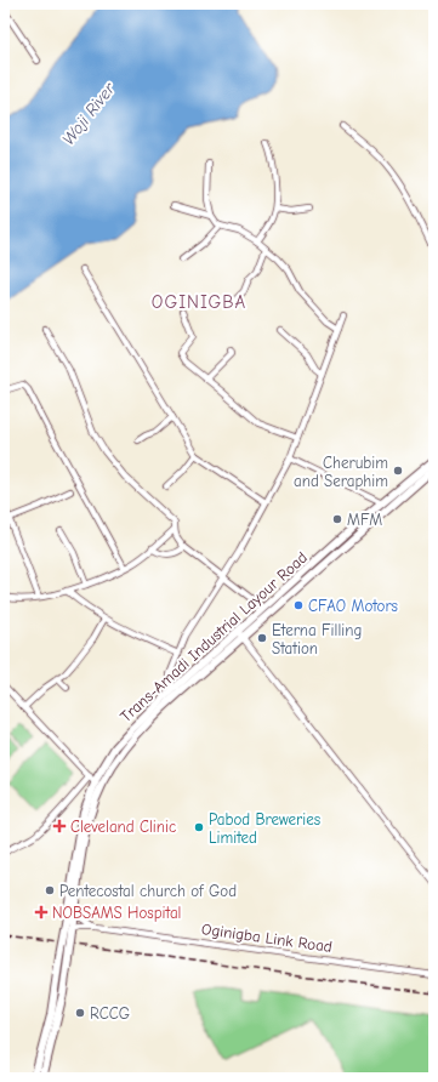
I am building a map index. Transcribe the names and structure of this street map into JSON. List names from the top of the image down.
{
  "streets": {
    "main road": ["Trans-Amadi Industrial Layour Road"],
    "street": ["Oginigba Link Road"]
  },
  "crossings": [
    ["Trans-Amadi Industrial Layour Road", "Oginigba Link Road"]
  ],
  "districts": ["OGINIGBA"],
  "water": ["Woji River"],
  "places": {
    "other": [
      "Cherubim and Seraphim",
      "MFM",
      "CFAO Motors",
      "Eterna Filling Station",
      "Pabod Breweries Limited",
      "Pentecostal church of God",
      "RCCG"
    ],
    "health": ["Cleveland Clinic", "NOBSAMS Hospital"]
  }
}
